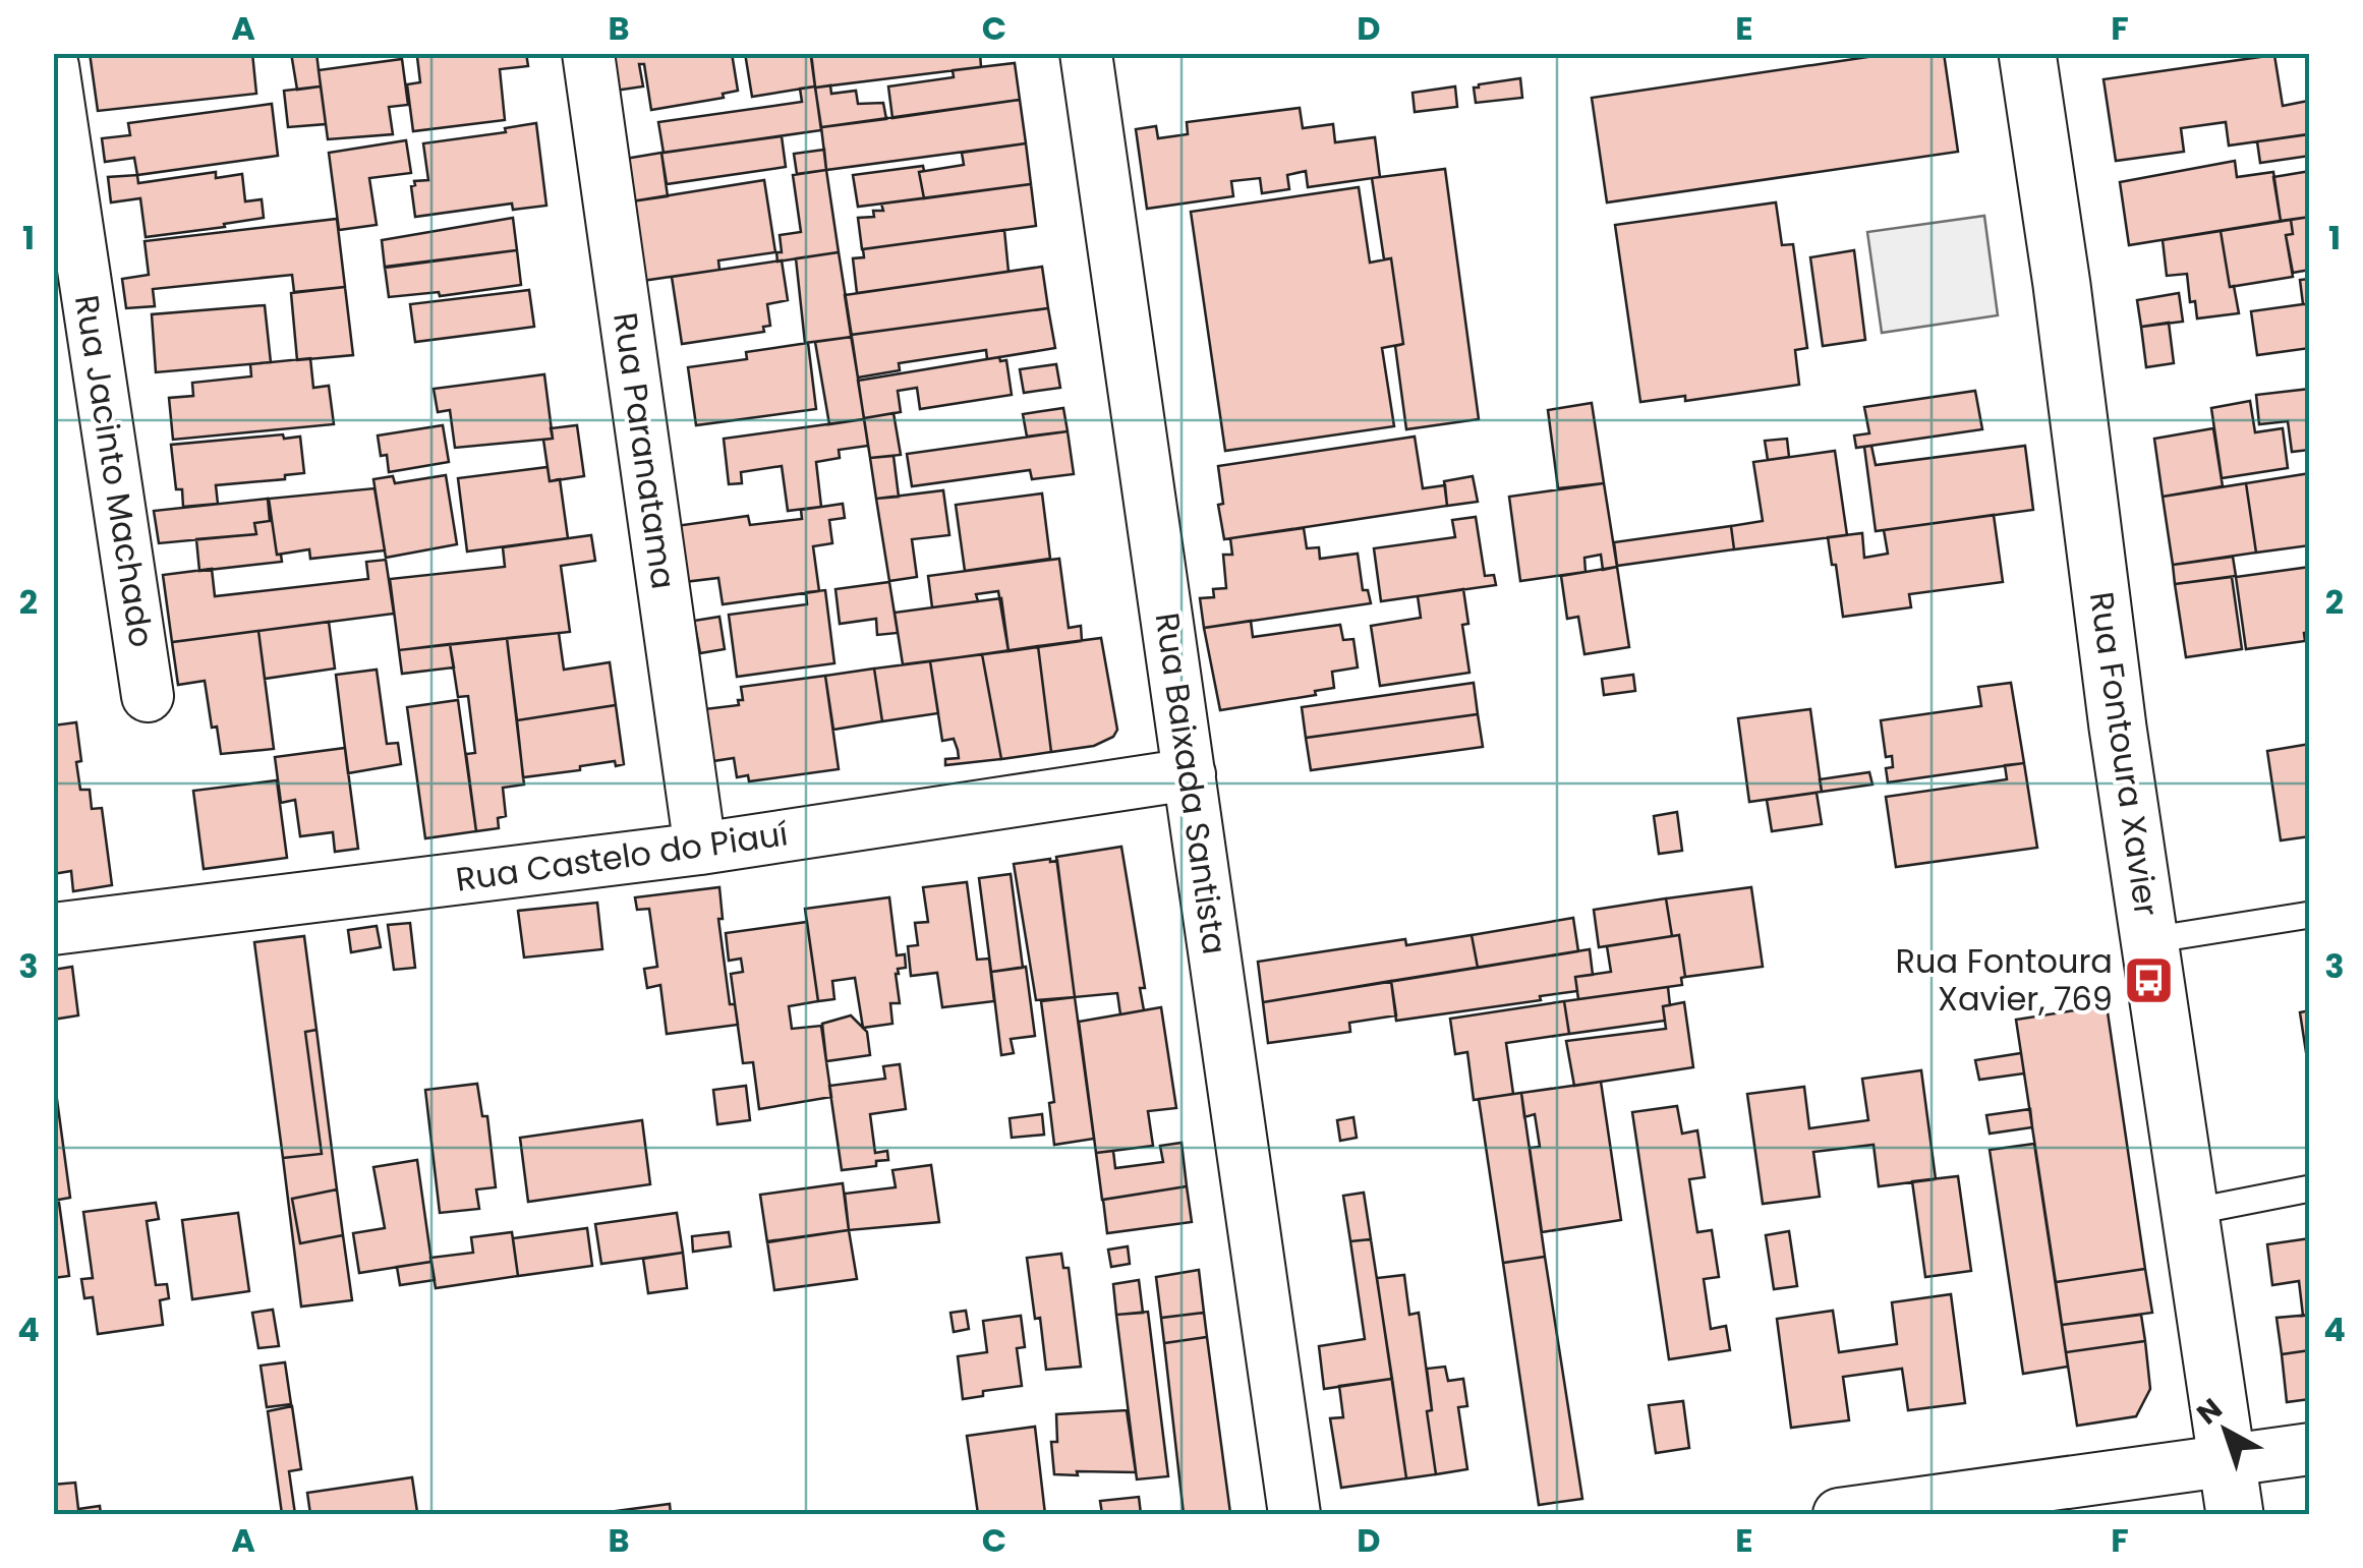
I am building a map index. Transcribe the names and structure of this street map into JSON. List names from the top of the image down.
{
  "streets": {
    "main road": ["Rua Fontoura Xavier"],
    "street": [
      "Rua Paranatama",
      "Rua Jacinto Machado",
      "Rua Baixada Santista",
      "Rua Castelo do Piauí"
    ]
  },
  "crossings": [
    ["Rua Paranatama", "Rua Castelo do Piauí"],
    ["Rua Baixada Santista", "Rua Castelo do Piauí"]
  ],
  "places": {
    "bus stop": ["Rua Fontoura Xavier, 769"]
  },
  "north": "top left",
  "grid": {
    "columns": [
      "A",
      "B",
      "C",
      "D",
      "E",
      "F"
    ],
    "rows": [
      "1",
      "2",
      "3",
      "4"
    ]
  }
}
